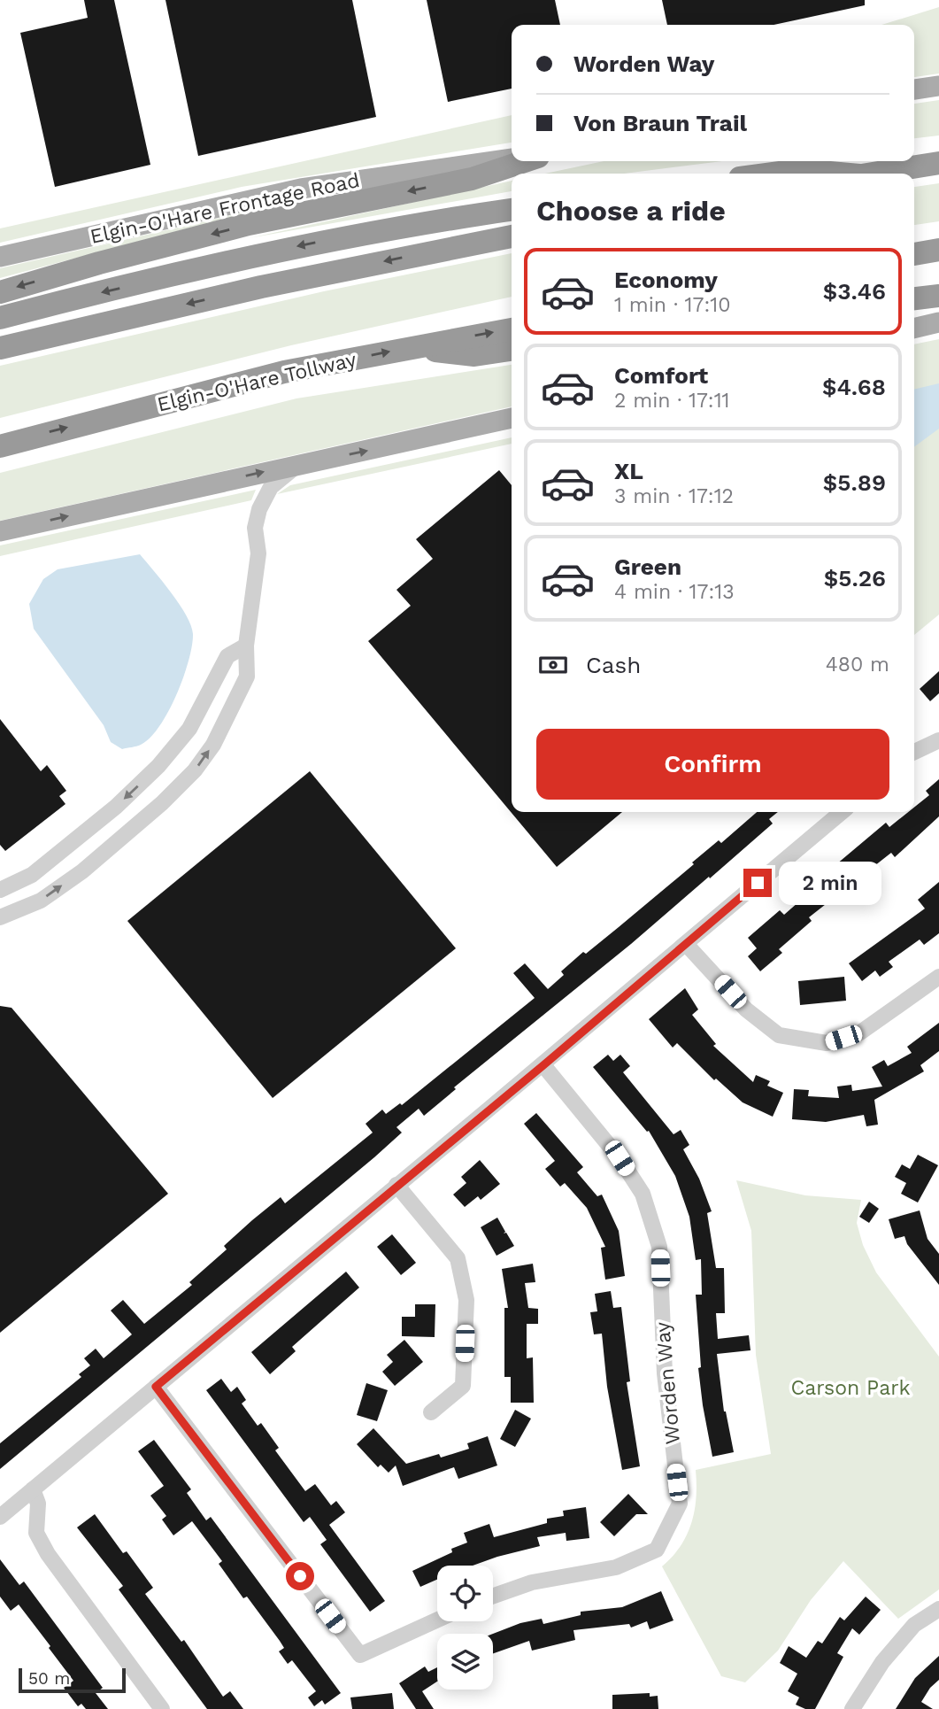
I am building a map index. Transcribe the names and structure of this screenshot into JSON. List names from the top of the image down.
{
  "streets": {
    "highway": ["Elgin-O'Hare Tollway"],
    "main road": ["Elgin-O'Hare Frontage Road"],
    "street": ["Worden Way"]
  },
  "parks": ["Carson Park"],
  "scale_bar": "50 m",
  "page": {
    "banner": ["Worden Way", "Von Braun Trail"],
    "heading": "Choose a ride",
    "list": [
      {
        "name": "Economy",
        "note": "1 min · 17:10",
        "value": "$3.46"
      },
      {
        "name": "Comfort",
        "note": "2 min · 17:11",
        "value": "$4.68"
      },
      {
        "name": "XL",
        "note": "3 min · 17:12",
        "value": "$5.89"
      },
      {
        "name": "Green",
        "note": "4 min · 17:13",
        "value": "$5.26"
      }
    ],
    "pay": ["Cash", "480 m"],
    "buttons": "Confirm",
    "bubble": "2 min",
    "scale": "50 m"
  }
}
